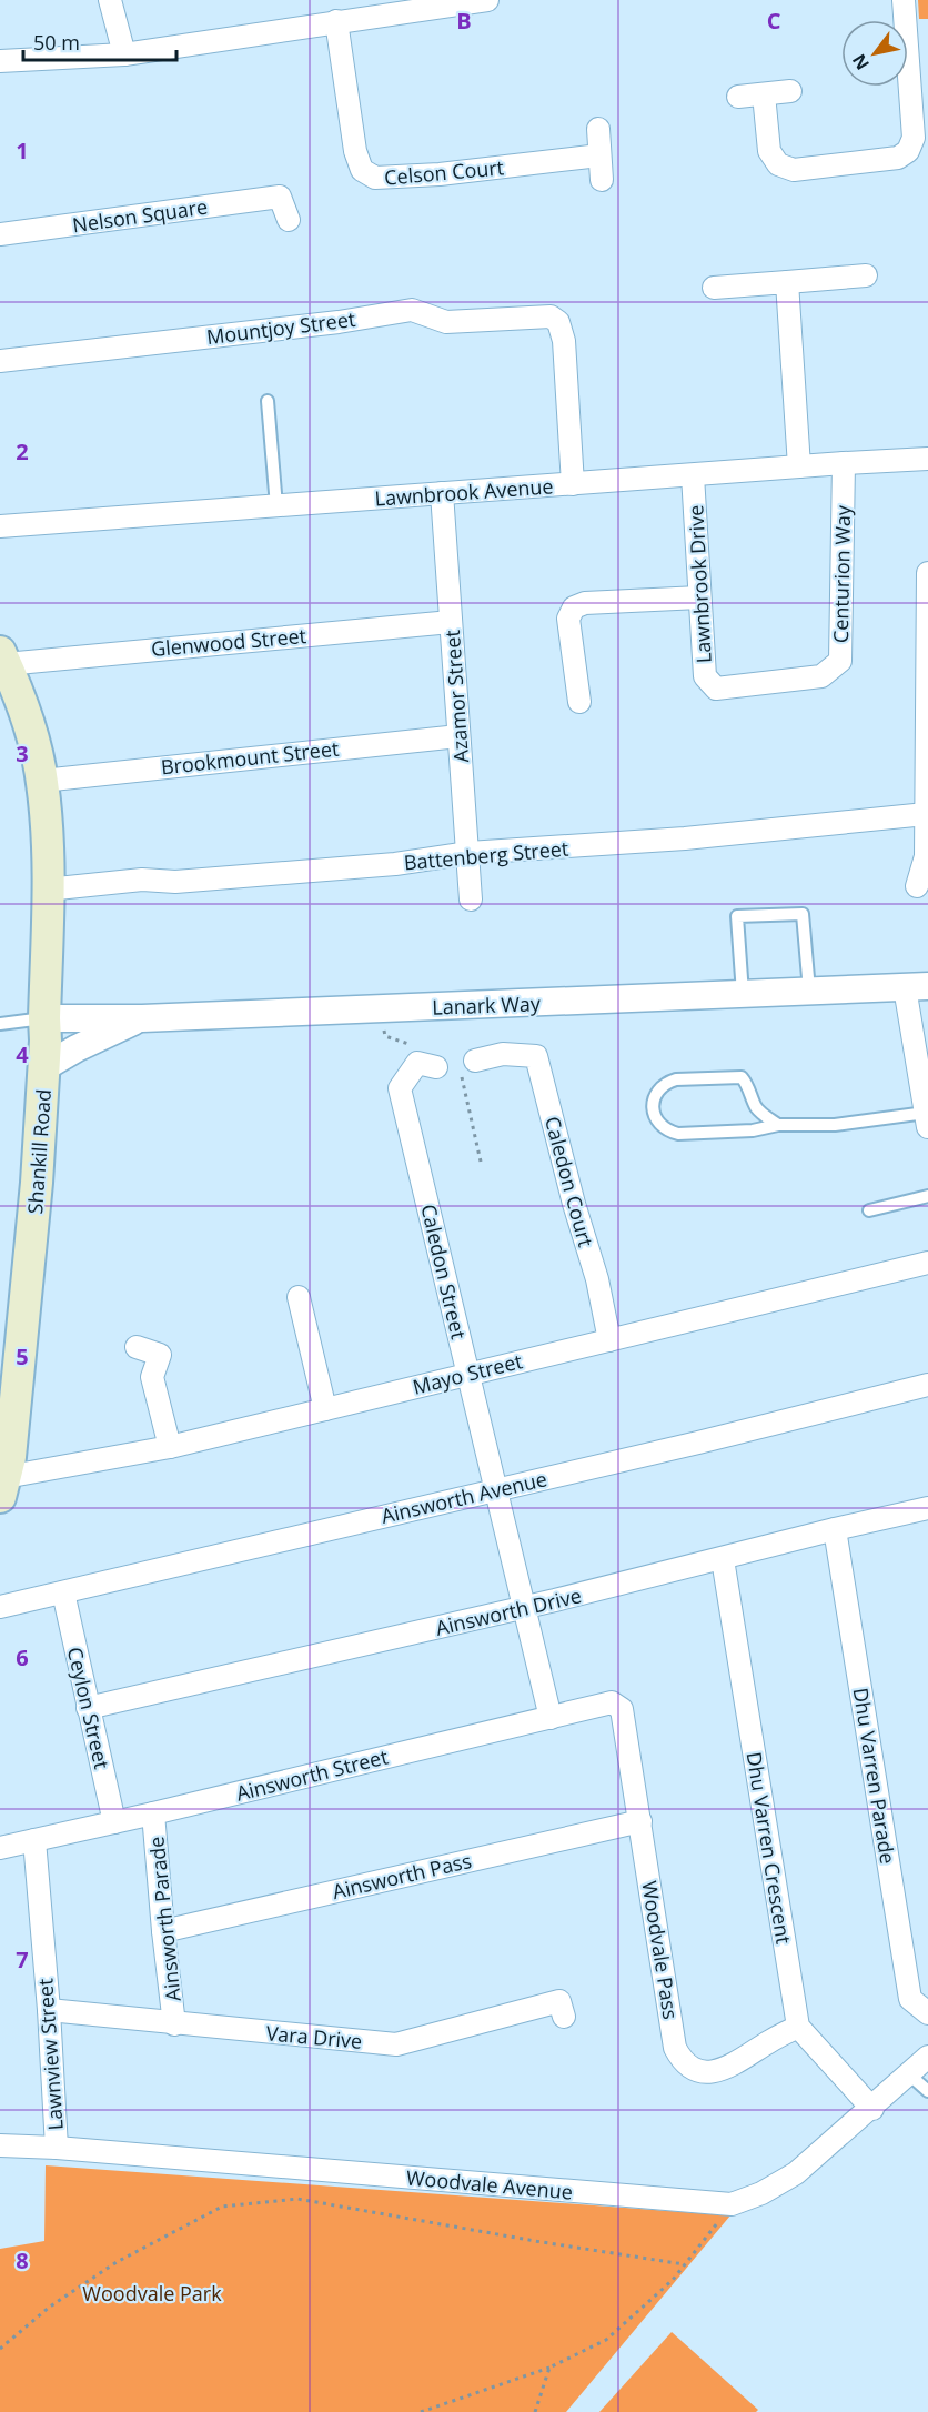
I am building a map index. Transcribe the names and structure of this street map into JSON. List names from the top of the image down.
{
  "streets": {
    "main road": ["Shankill Road"],
    "street": [
      "Celson Court",
      "Nelson Square",
      "Mountjoy Street",
      "Lawnbrook Avenue",
      "Centurion Way",
      "Lawnbrook Drive",
      "Glenwood Street",
      "Azamor Street",
      "Brookmount Street",
      "Battenberg Street",
      "Lanark Way",
      "Caledon Court",
      "Caledon Street",
      "Mayo Street",
      "Ainsworth Avenue",
      "Ainsworth Drive",
      "Ceylon Street",
      "Ainsworth Street",
      "Dhu Varren Parade",
      "Dhu Varren Crescent",
      "Ainsworth Pass",
      "Ainsworth Parade",
      "Woodvale Pass",
      "Vara Drive",
      "Lawnview Street",
      "Woodvale Avenue"
    ]
  },
  "crossings": [
    ["Mountjoy Street", "Lawnbrook Avenue"],
    ["Lawnbrook Avenue", "Centurion Way"],
    ["Lawnbrook Avenue", "Lawnbrook Drive"],
    ["Lawnbrook Avenue", "Azamor Street"],
    ["Centurion Way", "Lawnbrook Drive"],
    ["Glenwood Street", "Azamor Street"],
    ["Glenwood Street", "Shankill Road"],
    ["Azamor Street", "Brookmount Street"],
    ["Azamor Street", "Battenberg Street"],
    ["Brookmount Street", "Shankill Road"],
    ["Battenberg Street", "Shankill Road"],
    ["Lanark Way", "Shankill Road"],
    ["Shankill Road", "Mayo Street"],
    ["Caledon Court", "Mayo Street"],
    ["Caledon Street", "Mayo Street"],
    ["Caledon Street", "Ainsworth Avenue"],
    ["Caledon Street", "Ainsworth Drive"],
    ["Caledon Street", "Ainsworth Street"],
    ["Ainsworth Avenue", "Ceylon Street"],
    ["Ainsworth Drive", "Ceylon Street"],
    ["Ainsworth Drive", "Dhu Varren Parade"],
    ["Ainsworth Drive", "Dhu Varren Crescent"],
    ["Ceylon Street", "Ainsworth Street"],
    ["Ainsworth Street", "Ainsworth Parade"],
    ["Ainsworth Street", "Woodvale Pass"],
    ["Ainsworth Street", "Lawnview Street"],
    ["Dhu Varren Crescent", "Woodvale Pass"],
    ["Ainsworth Pass", "Ainsworth Parade"],
    ["Ainsworth Pass", "Woodvale Pass"],
    ["Ainsworth Parade", "Vara Drive"],
    ["Vara Drive", "Lawnview Street"],
    ["Lawnview Street", "Woodvale Avenue"]
  ],
  "parks": ["Woodvale Park"],
  "scale_bar": "50 m",
  "north": "bottom left",
  "grid": {
    "columns": ["B", "C"],
    "rows": [
      "1",
      "2",
      "3",
      "4",
      "5",
      "6",
      "7",
      "8"
    ]
  }
}
